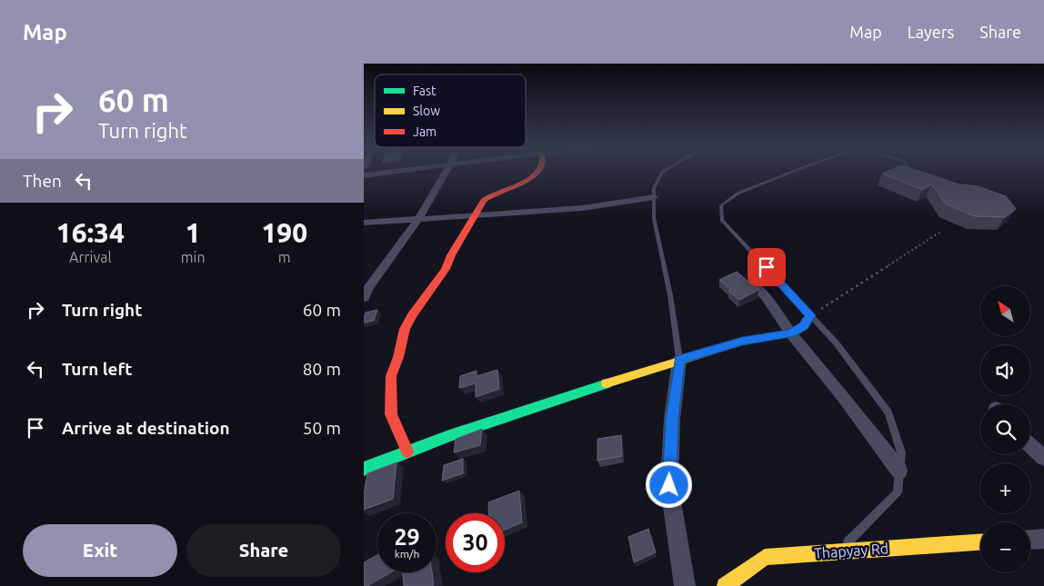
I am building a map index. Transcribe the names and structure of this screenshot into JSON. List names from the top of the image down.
{
  "streets": {
    "street": ["Thapyay Rd"]
  },
  "legend": ["Fast", "Slow", "Jam"],
  "north": "top left",
  "page": {
    "header": "Map",
    "nav": ["Map", "Layers", "Share"],
    "turn": ["60 m", "Turn right"],
    "then": "Then",
    "eta": [
      "16:34",
      "Arrival",
      "1",
      "min",
      "190",
      "m"
    ],
    "list": [
      {
        "name": "Turn right",
        "value": "60 m"
      },
      {
        "name": "Turn left",
        "value": "80 m"
      },
      {
        "name": "Arrive at destination",
        "value": "50 m"
      }
    ],
    "map_buttons": ["+", "−"],
    "speed": "29 km/h",
    "limit": "30",
    "buttons": ["Exit", "Share"]
  }
}
